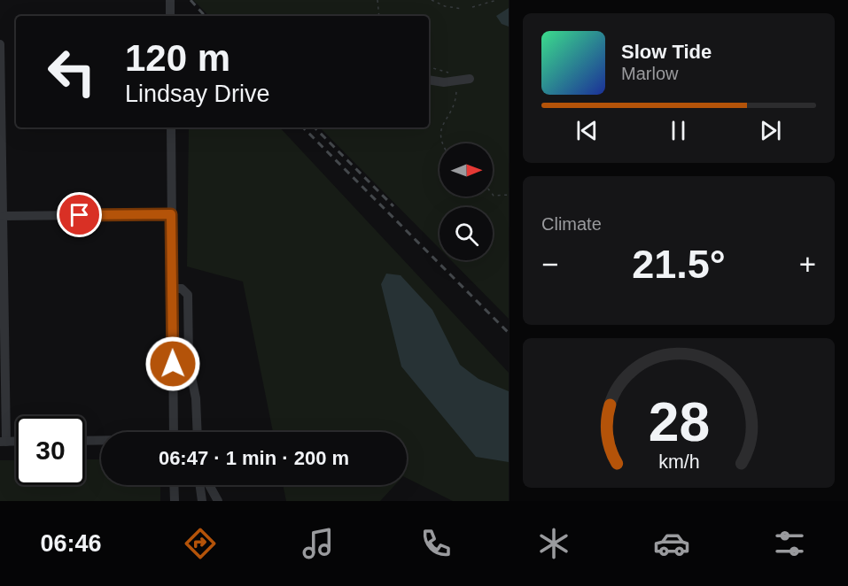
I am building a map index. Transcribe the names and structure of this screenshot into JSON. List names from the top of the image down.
{
  "north": "right",
  "page": {
    "turn": ["120 m", "Lindsay Drive"],
    "song": ["Slow Tide", "Marlow"],
    "tile": "Climate",
    "heat": ["−", "21.5°", "+"],
    "limit": "30",
    "trip": "06:47 · 1 min · 200 m",
    "tabs": "06:46",
    "gauge": ["28", "km/h"]
  }
}
